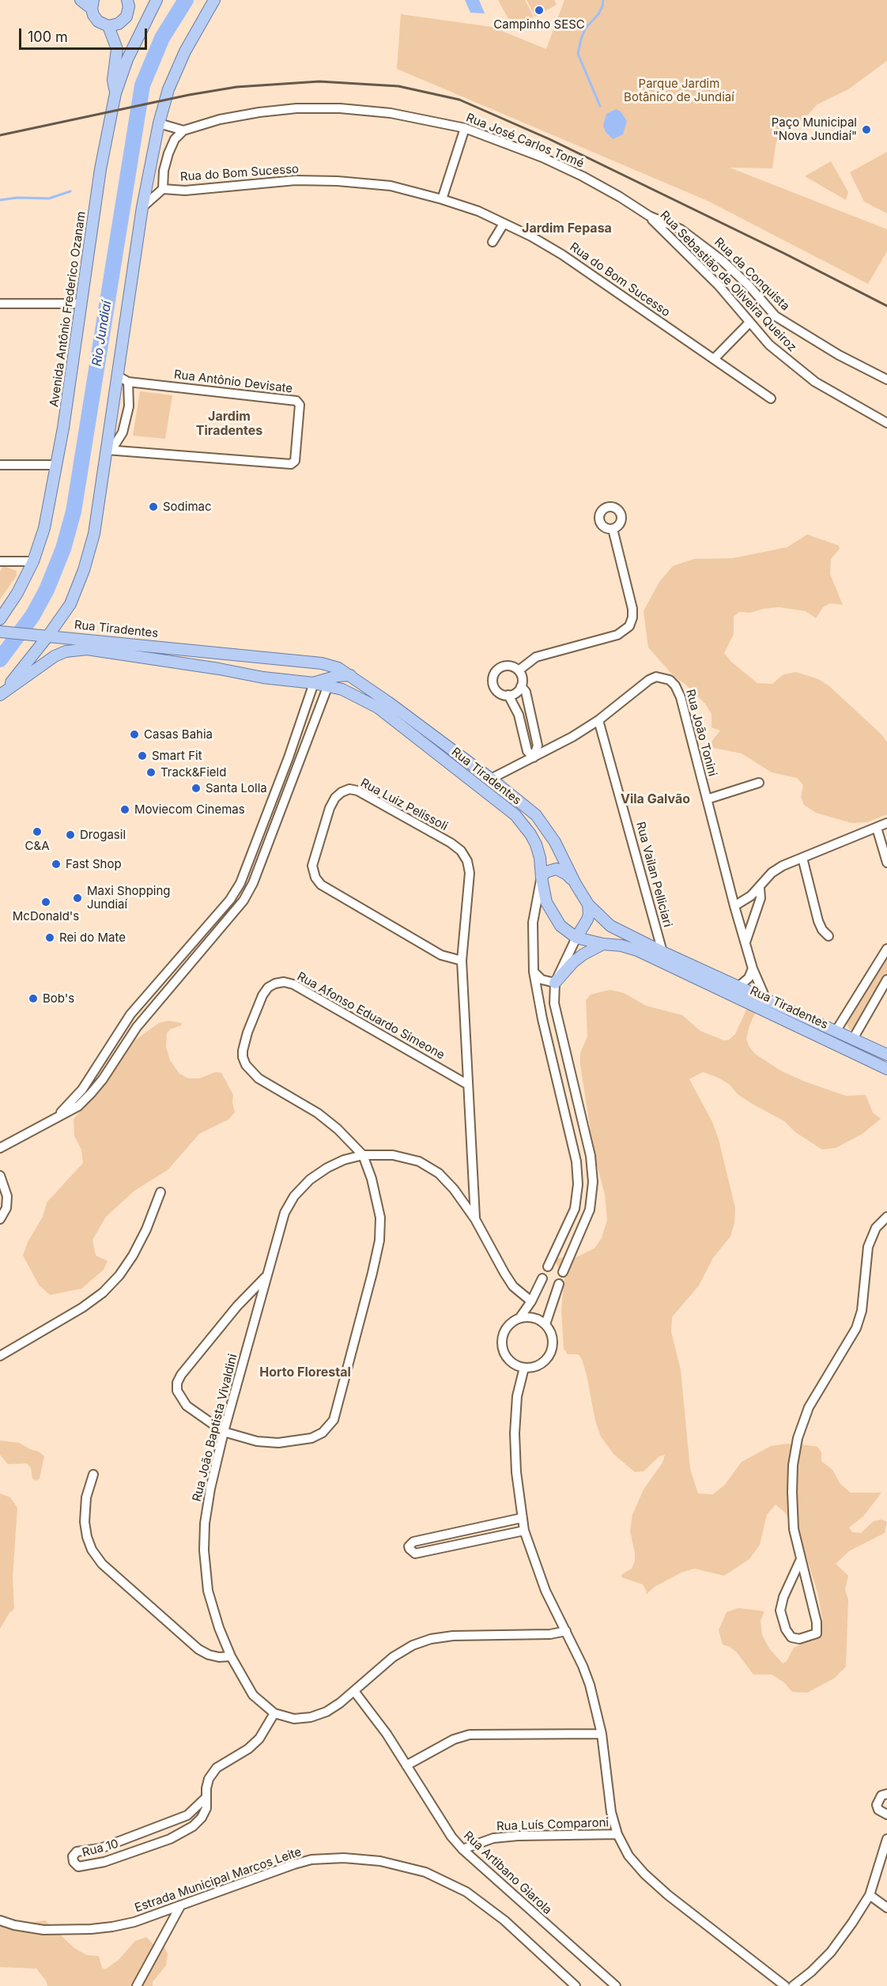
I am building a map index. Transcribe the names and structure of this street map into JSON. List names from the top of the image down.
{
  "streets": {
    "main road": ["Avenida Antônio Frederico Ozanam", "Rua Tiradentes"],
    "street": [
      "Rua José Carlos Tomé",
      "Rua do Bom Sucesso",
      "Rua da Conquista",
      "Rua Sebastião de Oliveira Queiroz",
      "Rua Antônio Devisate",
      "Rua João Tonini",
      "Rua Luiz Pelissoli",
      "Rua Vailan Pelliciari",
      "Rua Afonso Eduardo Simeone",
      "Rua João Baptista Vivaldini",
      "Rua Luís Comparoni",
      "Rua 10",
      "Rua Artibano Giarola",
      "Estrada Municipal Marcos Leite"
    ]
  },
  "crossings": [
    ["Rua José Carlos Tomé", "Rua da Conquista"],
    ["Rua José Carlos Tomé", "Rua Sebastião de Oliveira Queiroz"],
    ["Rua da Conquista", "Rua Sebastião de Oliveira Queiroz"],
    ["Rua Tiradentes", "Rua João Tonini"],
    ["Rua Tiradentes", "Rua Vailan Pelliciari"],
    ["Rua João Tonini", "Rua Vailan Pelliciari"],
    ["Rua Luiz Pelissoli", "Rua Afonso Eduardo Simeone"],
    ["Rua Luiz Pelissoli", "Rua João Baptista Vivaldini"],
    ["Rua Afonso Eduardo Simeone", "Rua João Baptista Vivaldini"],
    ["Rua João Baptista Vivaldini", "Rua 10"],
    ["Rua João Baptista Vivaldini", "Rua Artibano Giarola"],
    ["Rua Luís Comparoni", "Rua Artibano Giarola"]
  ],
  "districts": [
    "Jardim Fepasa",
    "Jardim Tiradentes",
    "Vila Galvão",
    "Horto Florestal"
  ],
  "water": ["Rio Jundiaí"],
  "parks": ["Parque Jardim Botânico de Jundiaí"],
  "places": [
    "Campinho SESC",
    "Paço Municipal \"Nova Jundiaí\"",
    "Sodimac",
    "Casas Bahia",
    "Smart Fit",
    "Track&Field",
    "Santa Lolla",
    "Moviecom Cinemas",
    "C&A",
    "Drogasil",
    "Fast Shop",
    "Maxi Shopping Jundiaí",
    "McDonald's",
    "Rei do Mate",
    "Bob's"
  ],
  "scale_bar": "100 m"
}
